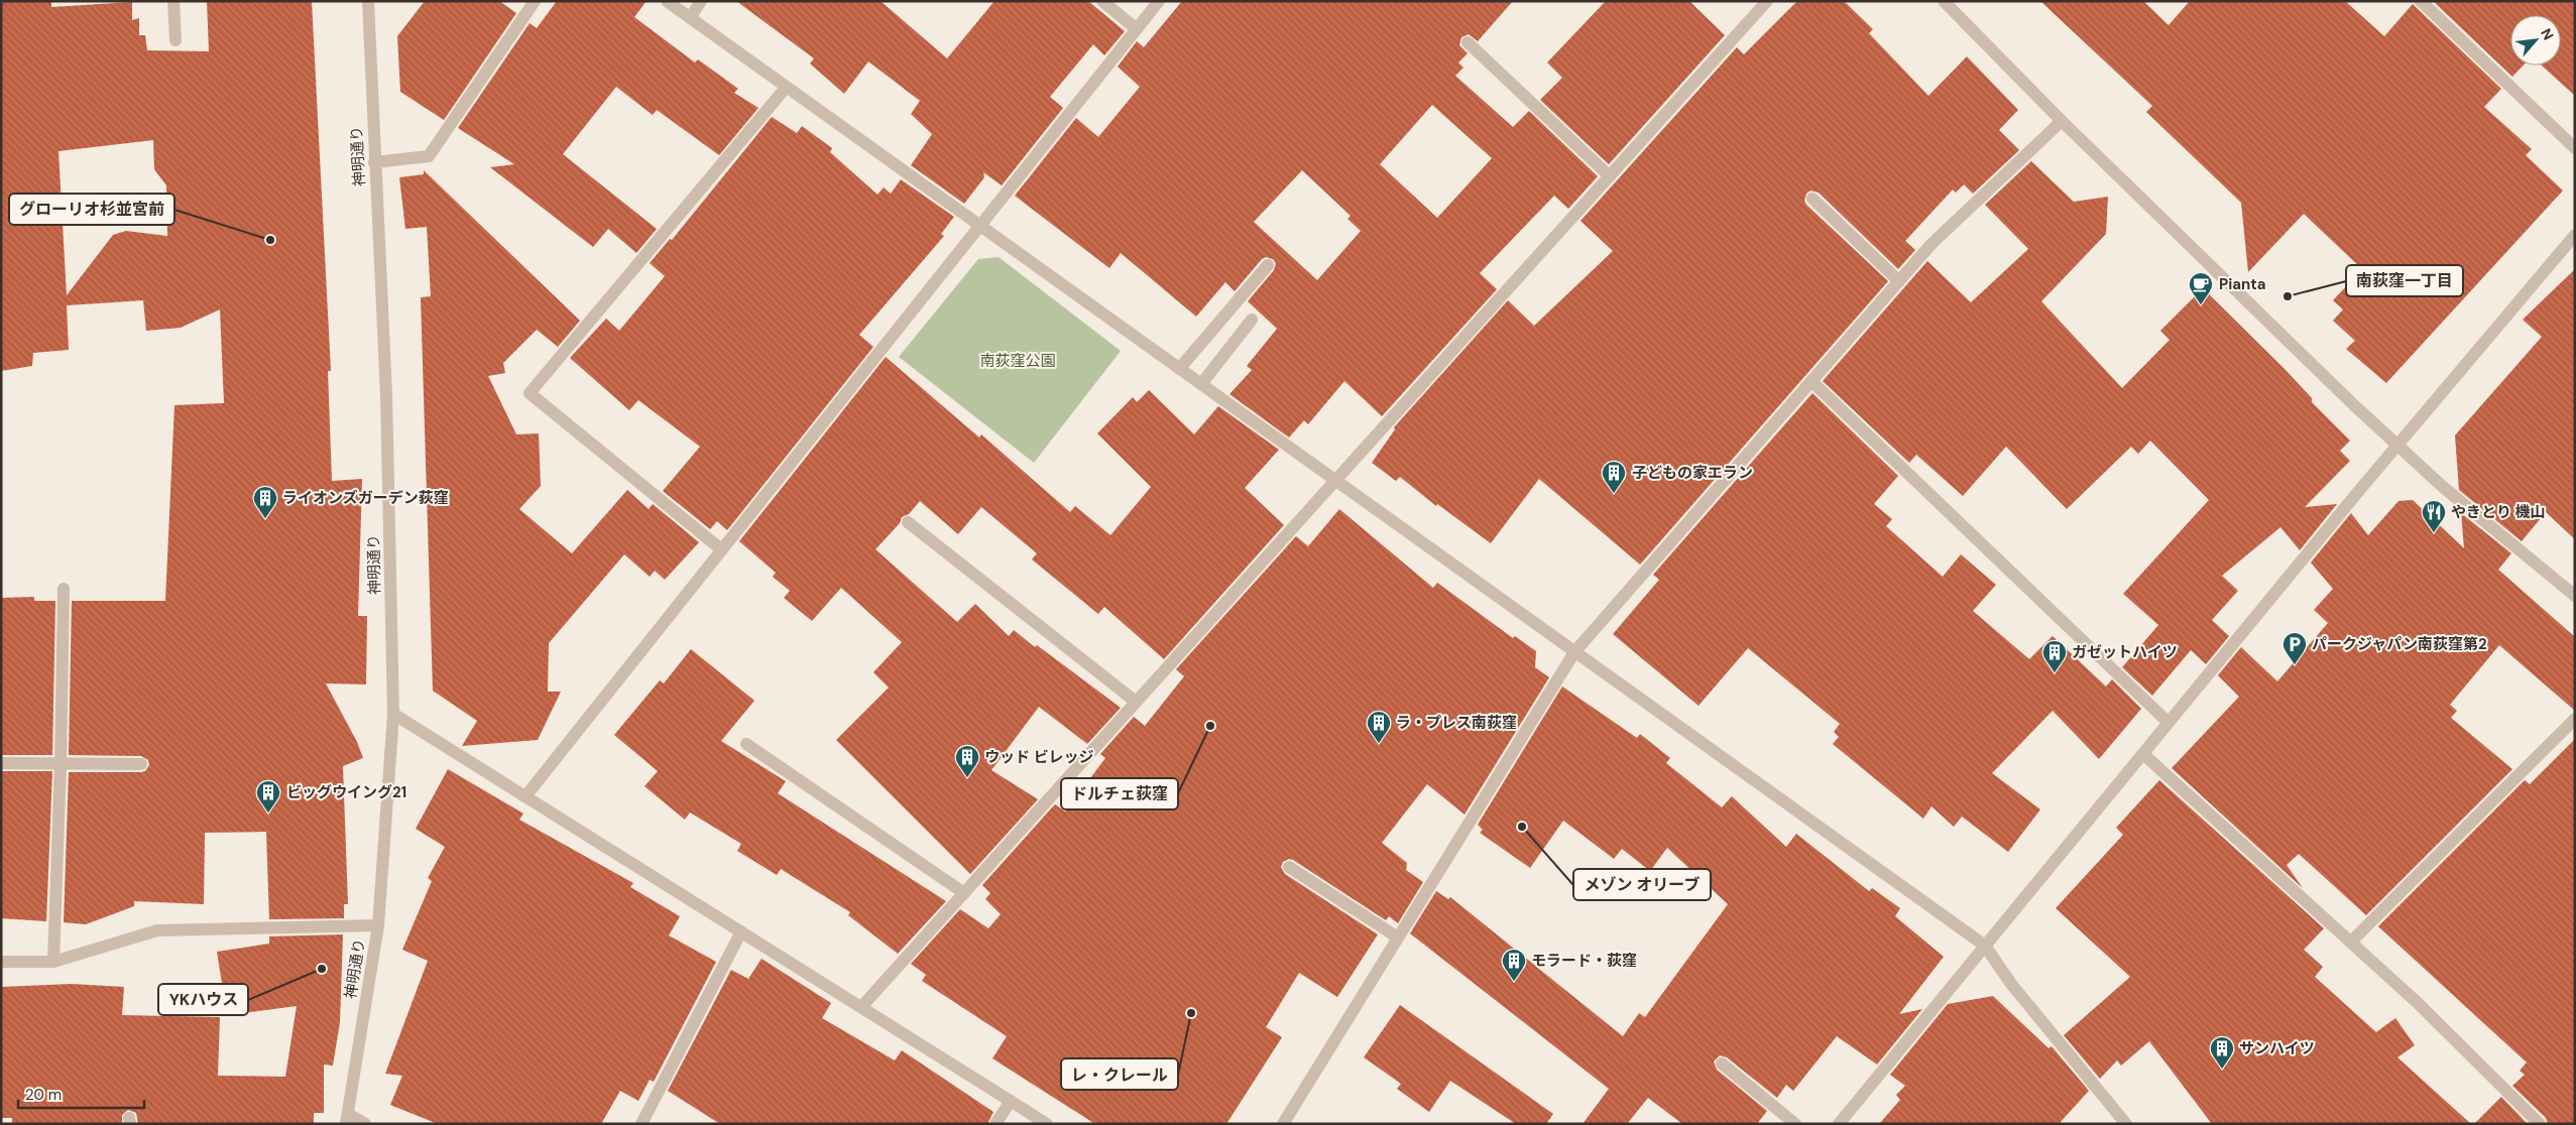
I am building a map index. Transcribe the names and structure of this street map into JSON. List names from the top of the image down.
{
  "streets": {
    "street": ["神明通り"]
  },
  "parks": ["南荻窪公園"],
  "places": {
    "other": [
      "グローリオ杉並宮前",
      "南荻窪一丁目",
      "ドルチェ荻窪",
      "メゾン オリーブ",
      "YKハウス",
      "レ・クレール"
    ],
    "cafe": ["Pianta"],
    "building": [
      "子どもの家エラン",
      "ライオンズガーデン荻窪",
      "ガゼットハイツ",
      "ラ・プレス南荻窪",
      "ウッド ビレッジ",
      "ビッグウイング21",
      "モラード・荻窪",
      "サンハイツ"
    ],
    "restaurant": ["やきとり 機山"],
    "parking": ["パークジャパン南荻窪第2"]
  },
  "scale_bar": "20 m",
  "north": "top right"
}
